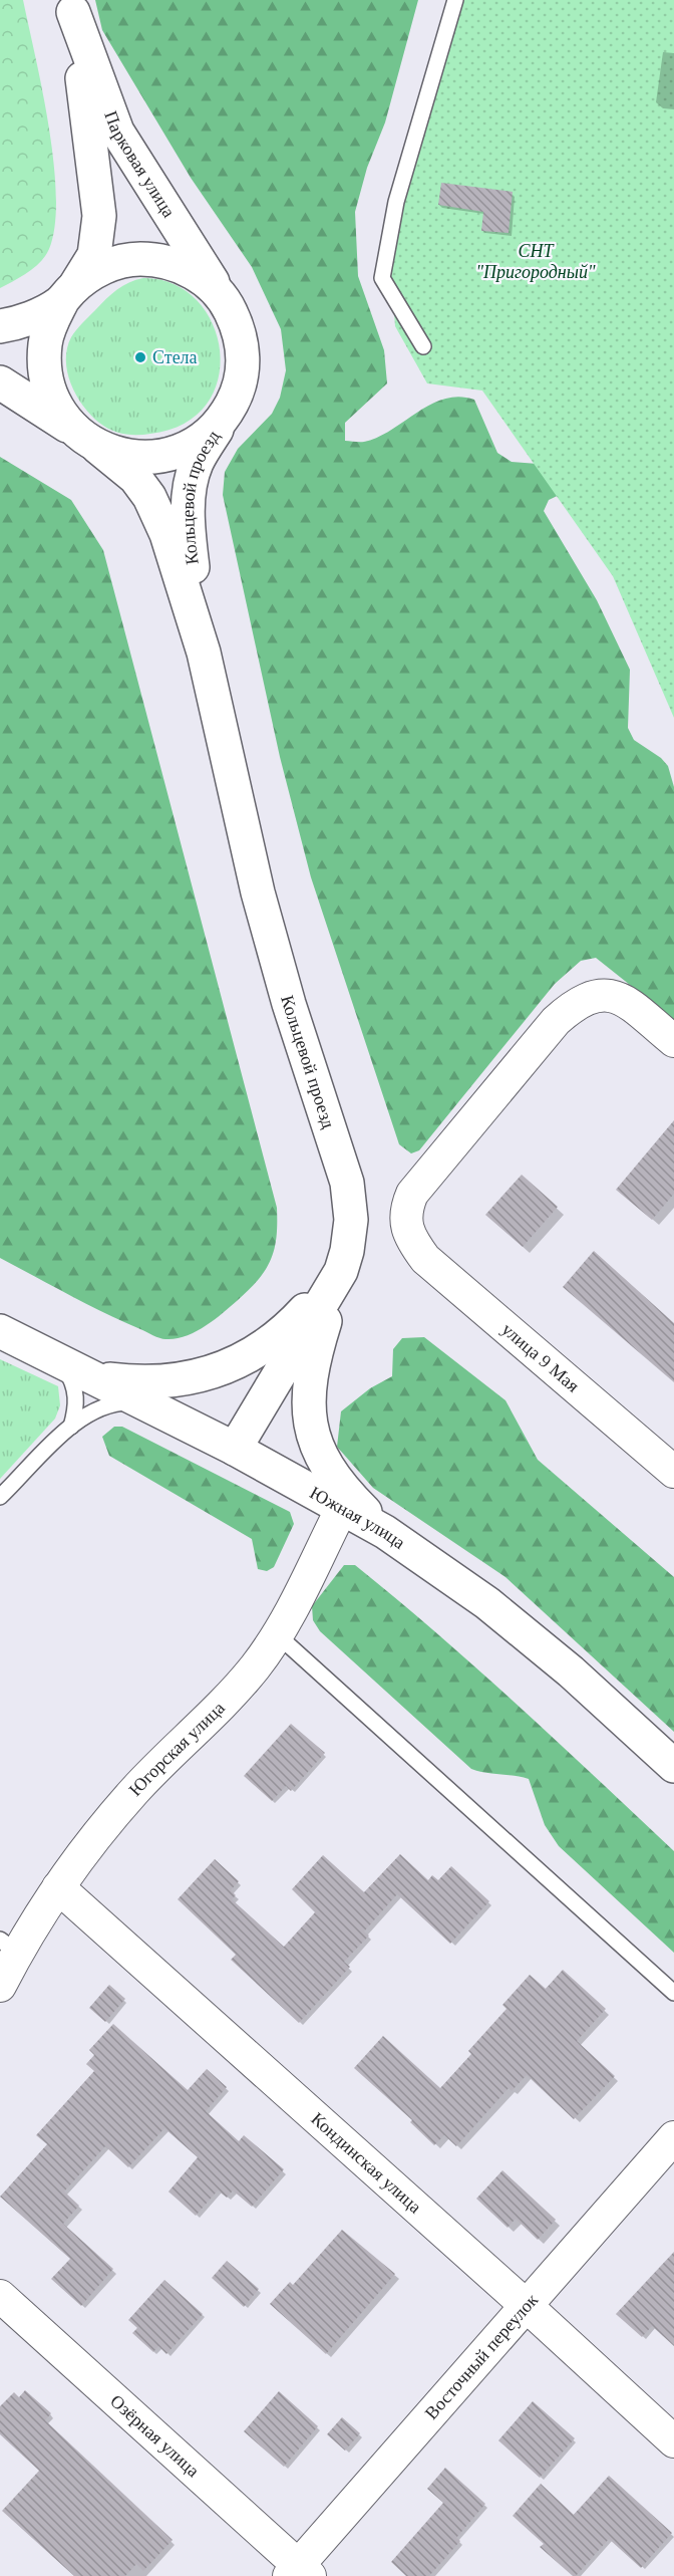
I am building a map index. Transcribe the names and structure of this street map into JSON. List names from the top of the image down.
{
  "streets": {
    "main road": ["Парковая улица", "Кольцевой проезд", "Южная улица"],
    "street": [
      "улица 9 Мая",
      "Югорская улица",
      "Кондинская улица",
      "Восточный переулок",
      "Озёрная улица"
    ]
  },
  "crossings": [
    ["Парковая улица", "Кольцевой проезд"],
    ["Кольцевой проезд", "Южная улица"],
    ["Южная улица", "Югорская улица"],
    ["Югорская улица", "Кондинская улица"],
    ["Кондинская улица", "Восточный переулок"],
    ["Восточный переулок", "Озёрная улица"]
  ],
  "parks": ["СНТ \"Пригородный\""],
  "places": ["Стела"]
}
